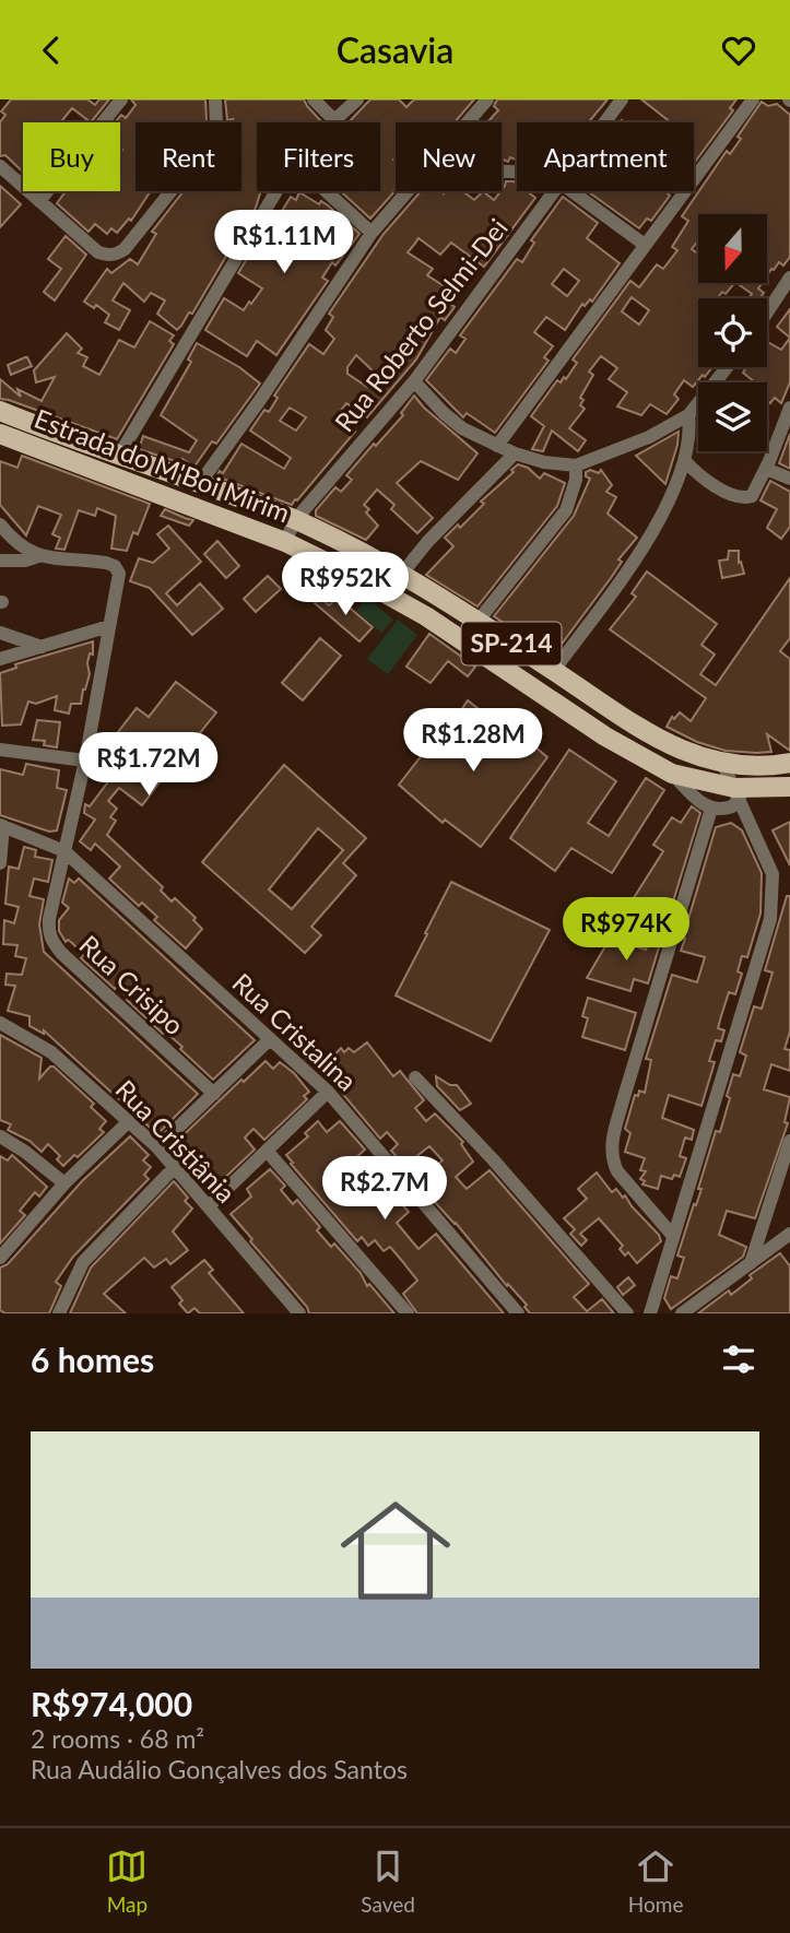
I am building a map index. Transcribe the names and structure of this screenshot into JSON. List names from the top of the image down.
{
  "streets": {
    "main road": ["Estrada do M'Boi Mirim", "SP-214"],
    "street": [
      "Rua Roberto Selmi-Dei",
      "Rua Crisipo",
      "Rua Cristalina",
      "Rua Cristiânia"
    ]
  },
  "crossings": [
    ["Rua Roberto Selmi-Dei", "Estrada do M'Boi Mirim"],
    ["Rua Crisipo", "Rua Cristalina"]
  ],
  "north": "bottom",
  "page": {
    "header": "Casavia",
    "chip": [
      "Buy",
      "Rent",
      "Filters",
      "New",
      "Apartment"
    ],
    "price": [
      "R$1.11M",
      "R$952K",
      "R$1.28M",
      "R$1.72M",
      "R$974K",
      "R$2.7M"
    ],
    "heading": "6 homes",
    "list": [
      {
        "name": "R$974,000",
        "note": "2 rooms · 68 m² · Rua Audálio Gonçalves dos Santos"
      }
    ],
    "tabs": ["Map", "Saved", "Home"]
  }
}
